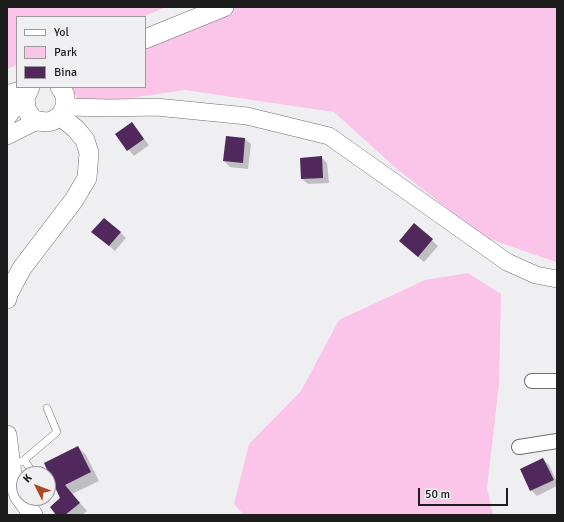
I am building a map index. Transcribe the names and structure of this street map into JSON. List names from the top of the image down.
{
  "legend": ["Yol", "Park", "Bina"],
  "scale_bar": "50 m",
  "north": "top left"
}
